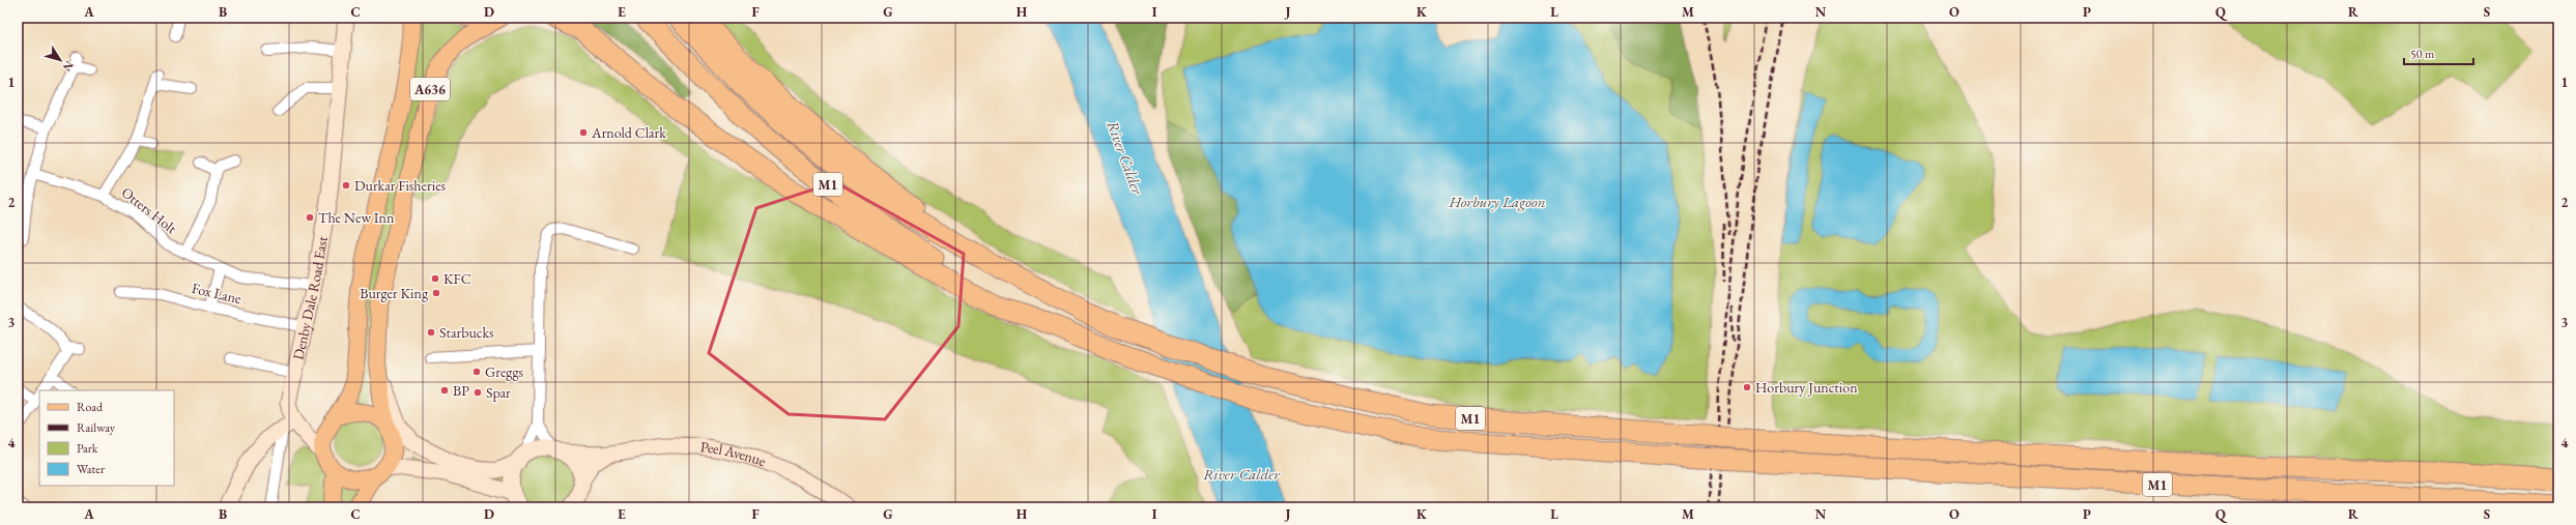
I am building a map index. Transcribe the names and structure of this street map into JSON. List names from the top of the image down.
{
  "streets": {
    "highway": ["M1"],
    "main road": ["A636"],
    "street": [
      "Otters Holt",
      "Fox Lane",
      "Denby Dale Road East",
      "Peel Avenue"
    ]
  },
  "crossings": [
    ["A636", "Denby Dale Road East"],
    ["Otters Holt", "Denby Dale Road East"],
    ["Fox Lane", "Denby Dale Road East"]
  ],
  "water": ["River Calder", "Horbury Lagoon"],
  "places": [
    "Arnold Clark",
    "Durkar Fisheries",
    "The New Inn",
    "KFC",
    "Burger King",
    "Starbucks",
    "Greggs",
    "Horbury Junction",
    "BP",
    "Spar"
  ],
  "legend": [
    "Road",
    "Railway",
    "Park",
    "Water"
  ],
  "scale_bar": "50 m",
  "north": "bottom right",
  "grid": {
    "columns": [
      "A",
      "B",
      "C",
      "D",
      "E",
      "F",
      "G",
      "H",
      "I",
      "J",
      "K",
      "L",
      "M",
      "N",
      "O",
      "P",
      "Q",
      "R",
      "S"
    ],
    "rows": [
      "1",
      "2",
      "3",
      "4"
    ]
  }
}
